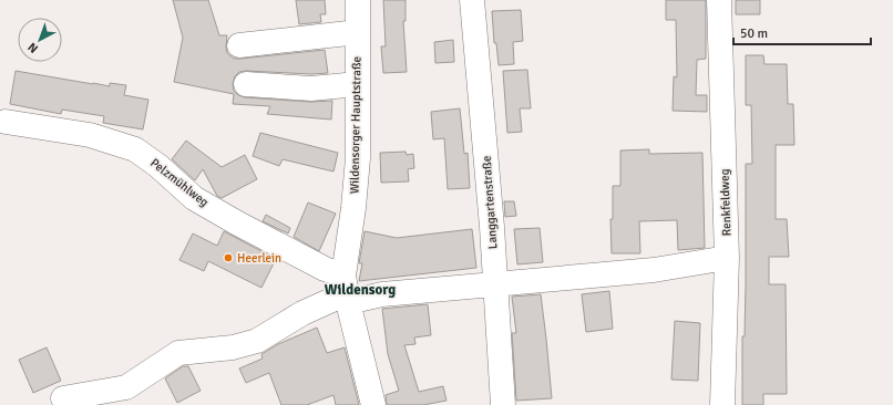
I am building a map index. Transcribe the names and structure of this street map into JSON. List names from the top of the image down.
{
  "streets": {
    "street": [
      "Wildensorger Hauptstraße",
      "Pelzmühlweg",
      "Langgartenstraße",
      "Renkfeldweg"
    ]
  },
  "crossings": [
    ["Wildensorger Hauptstraße", "Pelzmühlweg"]
  ],
  "districts": ["Wildensorg"],
  "places": ["Heerlein"],
  "scale_bar": "50 m",
  "north": "bottom left"
}
